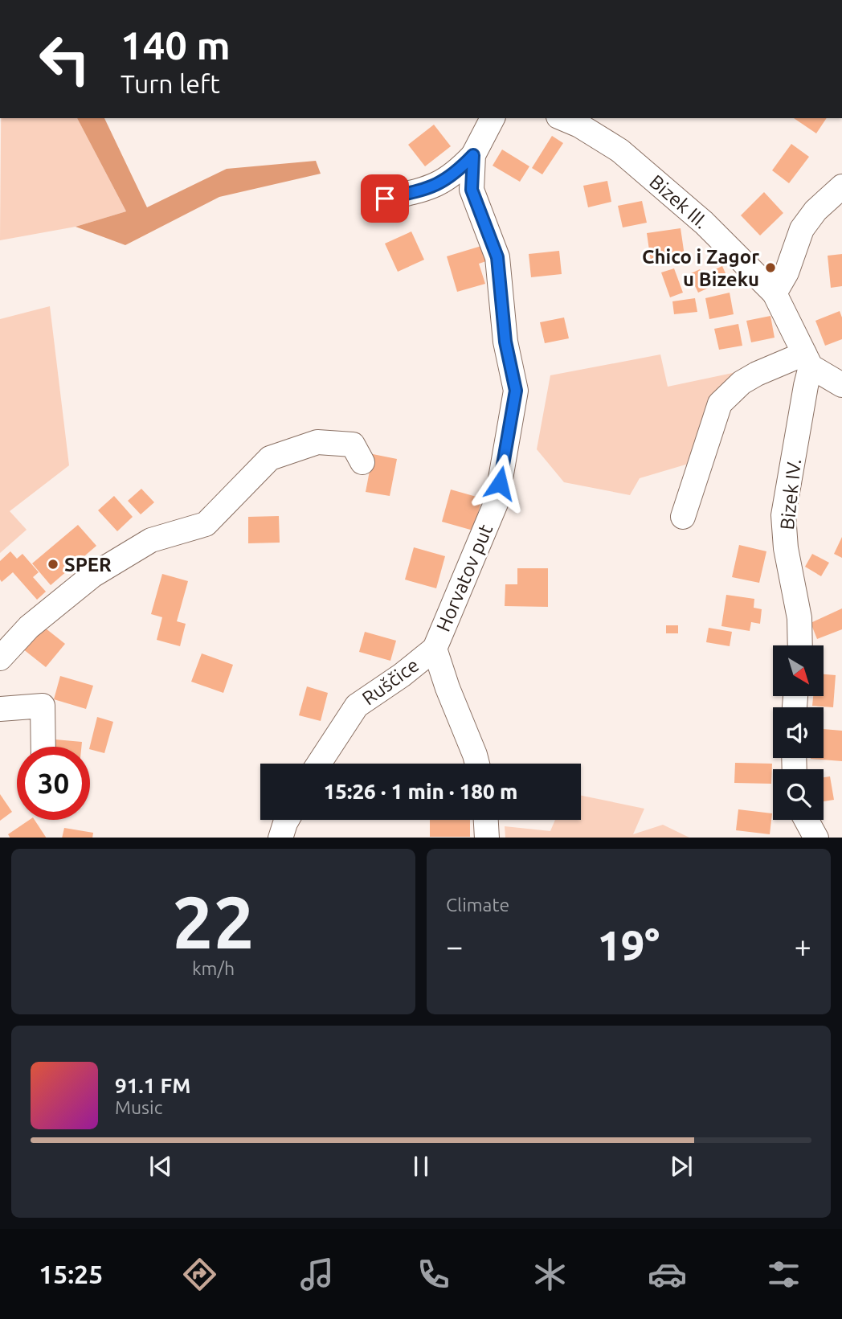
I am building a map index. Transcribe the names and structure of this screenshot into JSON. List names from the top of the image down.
{
  "streets": {
    "street": [
      "Bizek III.",
      "Bizek IV.",
      "Horvatov put",
      "Ruščice"
    ]
  },
  "crossings": [
    ["Bizek III.", "Bizek IV."],
    ["Horvatov put", "Ruščice"]
  ],
  "places": ["Chico i Zagor u Bizeku", "SPER"],
  "north": "bottom right",
  "page": {
    "turn": ["140 m", "Turn left"],
    "limit": "30",
    "trip": "15:26 · 1 min · 180 m",
    "tile": [
      ["22", "km/h"],
      "Climate"
    ],
    "heat": ["−", "19°", "+"],
    "song": ["91.1 FM", "Music"],
    "tabs": "15:25"
  }
}
